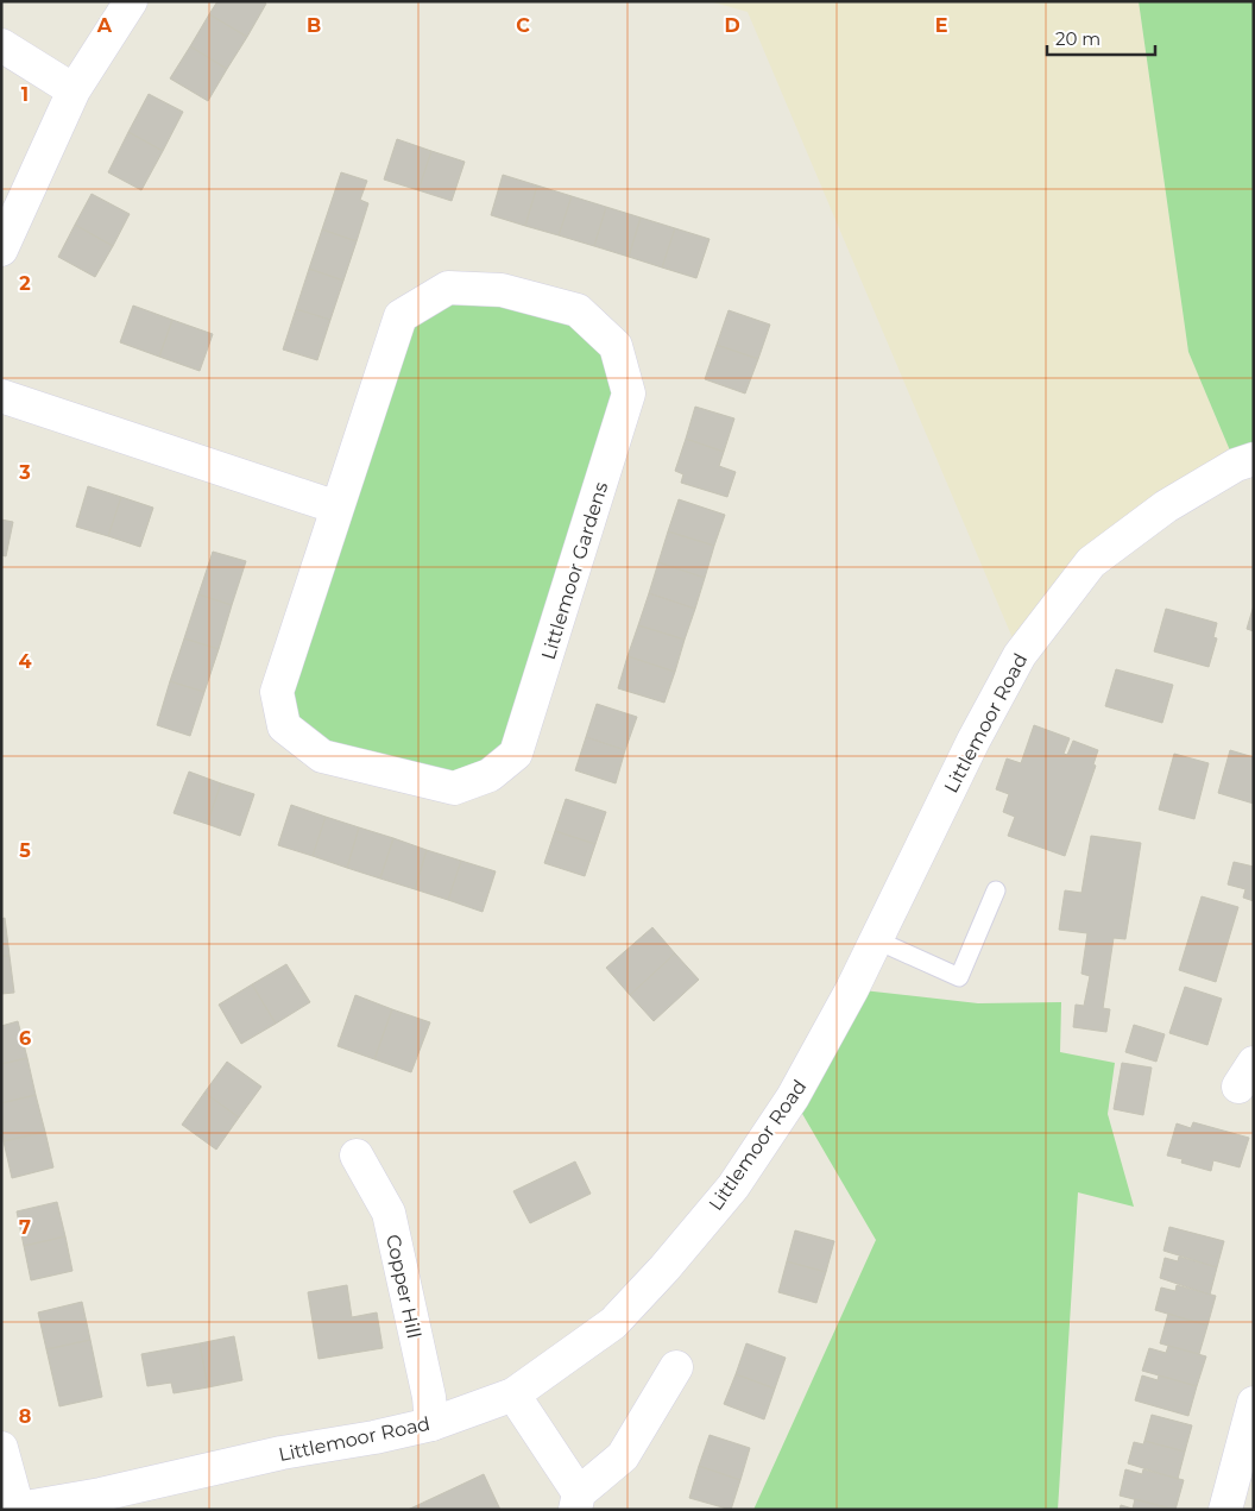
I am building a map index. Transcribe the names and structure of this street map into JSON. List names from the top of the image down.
{
  "streets": {
    "street": ["Littlemoor Gardens", "Littlemoor Road", "Copper Hill"]
  },
  "crossings": [
    ["Littlemoor Road", "Copper Hill"]
  ],
  "scale_bar": "20 m",
  "grid": {
    "columns": [
      "A",
      "B",
      "C",
      "D",
      "E"
    ],
    "rows": [
      "1",
      "2",
      "3",
      "4",
      "5",
      "6",
      "7",
      "8"
    ]
  }
}
